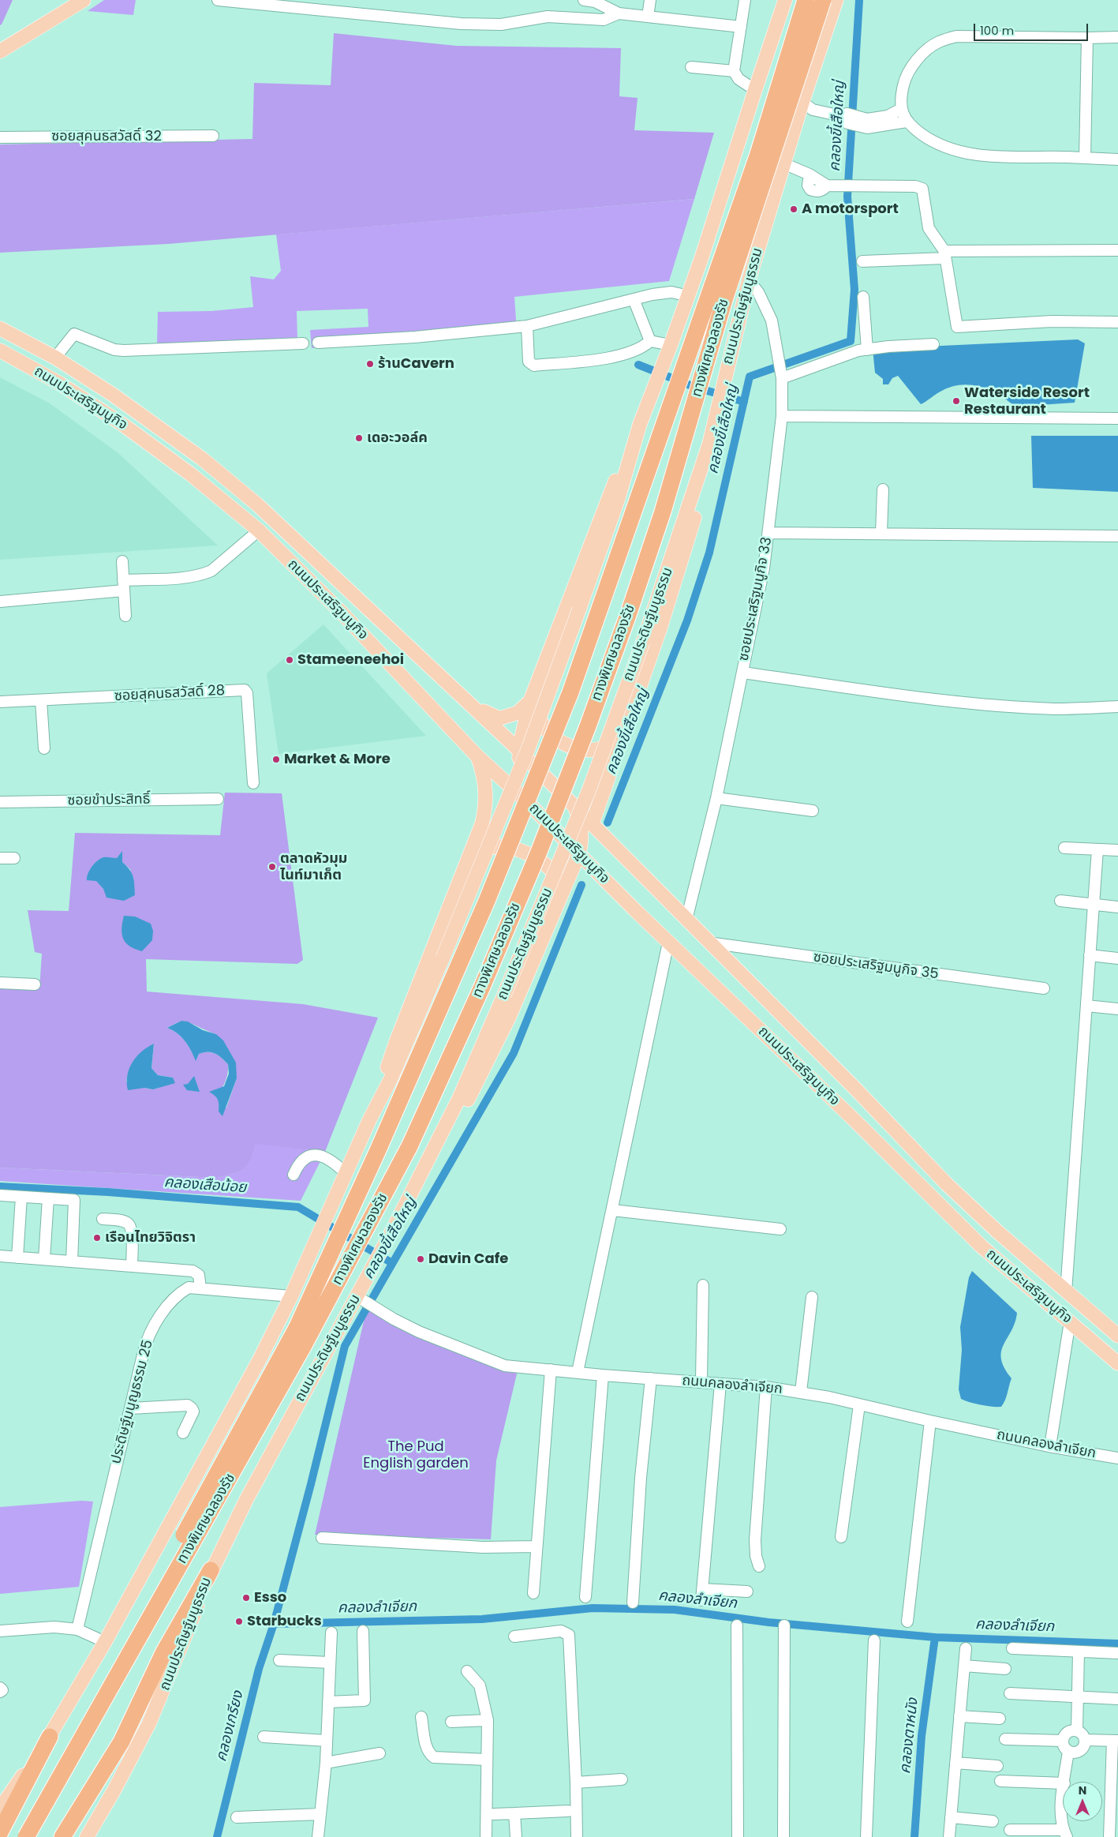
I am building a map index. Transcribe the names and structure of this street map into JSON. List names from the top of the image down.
{
  "streets": {
    "highway": ["ทางพิเศษฉลองรัช"],
    "main road": ["ถนนประดิษฐ์มนูธรรม", "ถนนประเสริฐมนูกิจ"],
    "street": [
      "ซอยสุคนธสวัสดิ์ 32",
      "ซอยประเสริฐมนูกิจ 33",
      "ซอยสุคนธสวัสดิ์ 28",
      "ซอยขำประสิทธิ์",
      "ซอยประเสริฐมนูกิจ 35",
      "ถนนคลองลำเจียก",
      "ประดิษฐ์มนูญธรรม 25"
    ]
  },
  "crossings": [
    ["ถนนประดิษฐ์มนูธรรม", "ซอยประเสริฐมนูกิจ 33"],
    ["ถนนประดิษฐ์มนูธรรม", "ถนนคลองลำเจียก"],
    ["ถนนประเสริฐมนูกิจ", "ซอยประเสริฐมนูกิจ 33"],
    ["ถนนประเสริฐมนูกิจ", "ซอยประเสริฐมนูกิจ 35"]
  ],
  "water": [
    "คลองขี้เสือใหญ่",
    "คลองเสือน้อย",
    "คลองลำเจียก",
    "คลองเกรียง",
    "คลองตาหนัง"
  ],
  "parks": ["The Pud English garden"],
  "places": [
    "A motorsport",
    "ร้านCavern",
    "Waterside Resort Restaurant",
    "เดอะวอล์ค",
    "Stameeneehoi",
    "Market & More",
    "ตลาดหัวมุม ไนท์มาเก็ต",
    "เรือนไทยวิจิตรา",
    "Davin Cafe",
    "Esso",
    "Starbucks"
  ],
  "scale_bar": "100 m",
  "north": "top"
}
